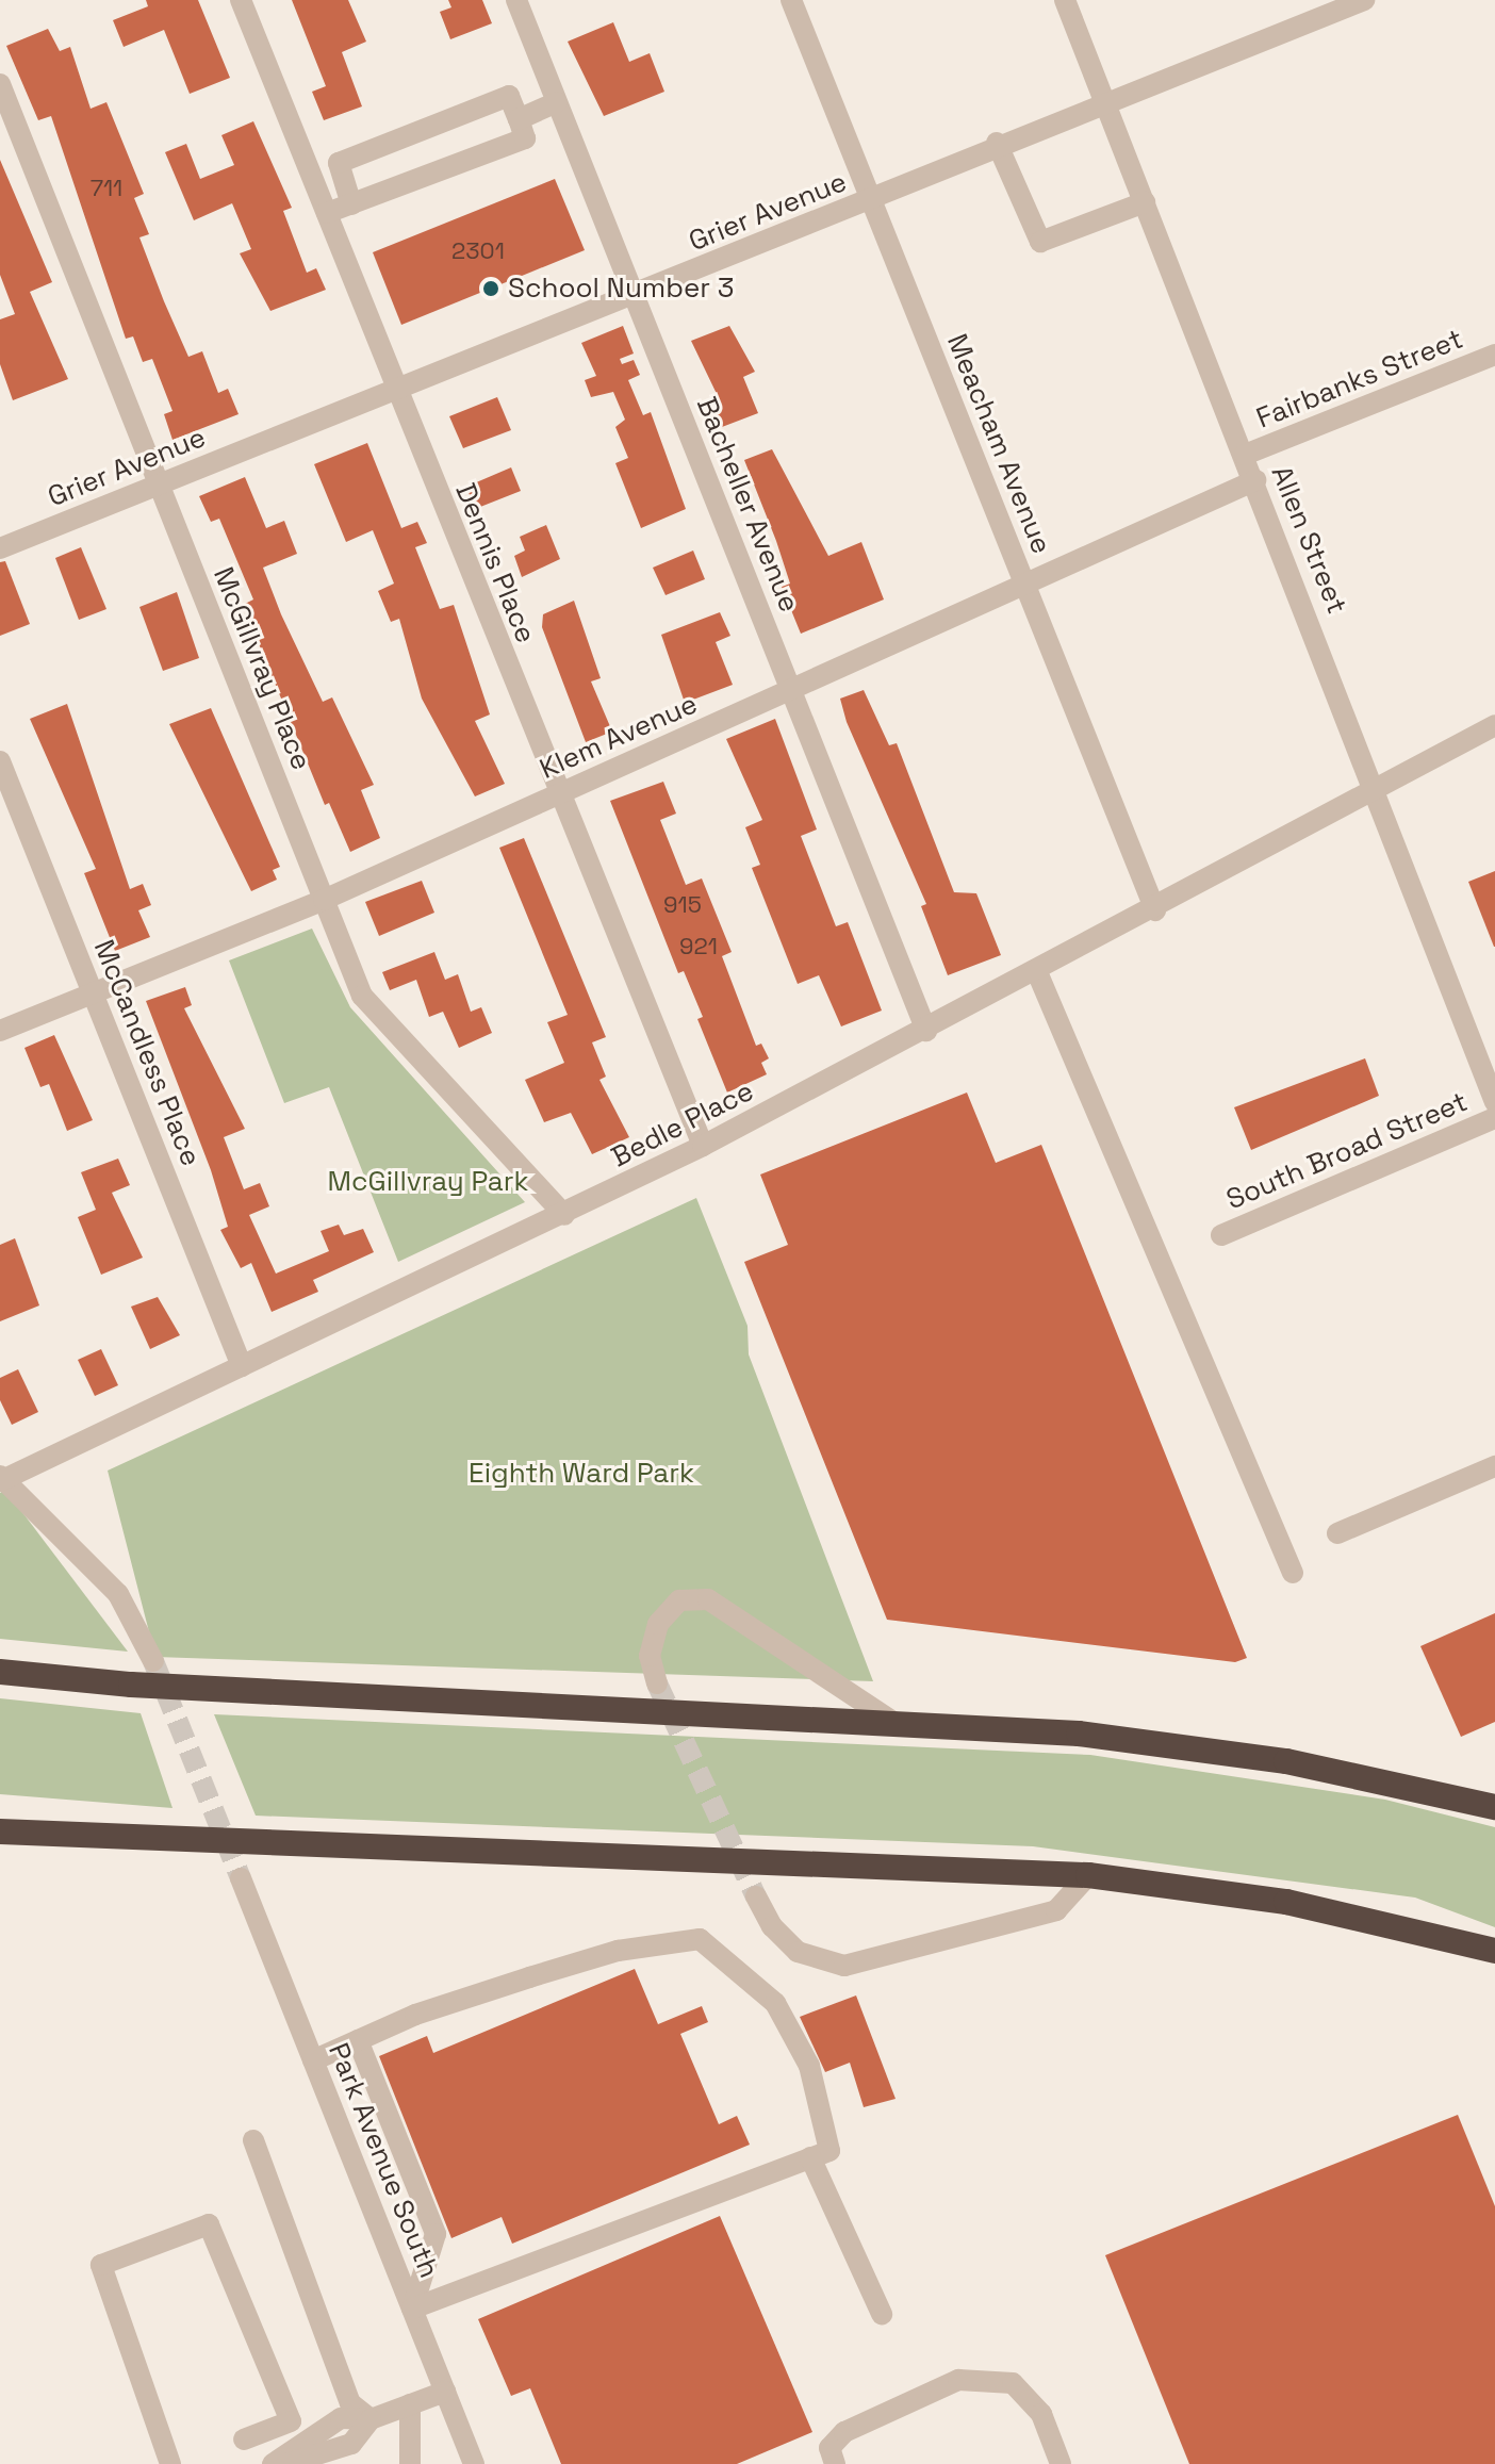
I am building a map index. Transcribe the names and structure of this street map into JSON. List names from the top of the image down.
{
  "streets": {
    "street": [
      "Grier Avenue",
      "Fairbanks Street",
      "Meacham Avenue",
      "Bacheller Avenue",
      "Allen Street",
      "Dennis Place",
      "McGillvray Place",
      "Klem Avenue",
      "McCandless Place",
      "Bedle Place",
      "South Broad Street",
      "Park Avenue South"
    ]
  },
  "crossings": [
    ["Grier Avenue", "Meacham Avenue"],
    ["Grier Avenue", "Bacheller Avenue"],
    ["Grier Avenue", "Allen Street"],
    ["Grier Avenue", "Dennis Place"],
    ["Grier Avenue", "McGillvray Place"],
    ["Fairbanks Street", "Allen Street"],
    ["Meacham Avenue", "Klem Avenue"],
    ["Meacham Avenue", "Bedle Place"],
    ["Bacheller Avenue", "Klem Avenue"],
    ["Bacheller Avenue", "Bedle Place"],
    ["Allen Street", "Klem Avenue"],
    ["Allen Street", "Bedle Place"],
    ["Dennis Place", "Klem Avenue"],
    ["Dennis Place", "Bedle Place"],
    ["McGillvray Place", "Klem Avenue"],
    ["McGillvray Place", "Bedle Place"],
    ["Klem Avenue", "McCandless Place"],
    ["McCandless Place", "Bedle Place"]
  ],
  "parks": ["McGillvray Park", "Eighth Ward Park"],
  "places": ["School Number 3"],
  "house_numbers": [
    "711",
    "2301",
    "915",
    "921"
  ]
}
